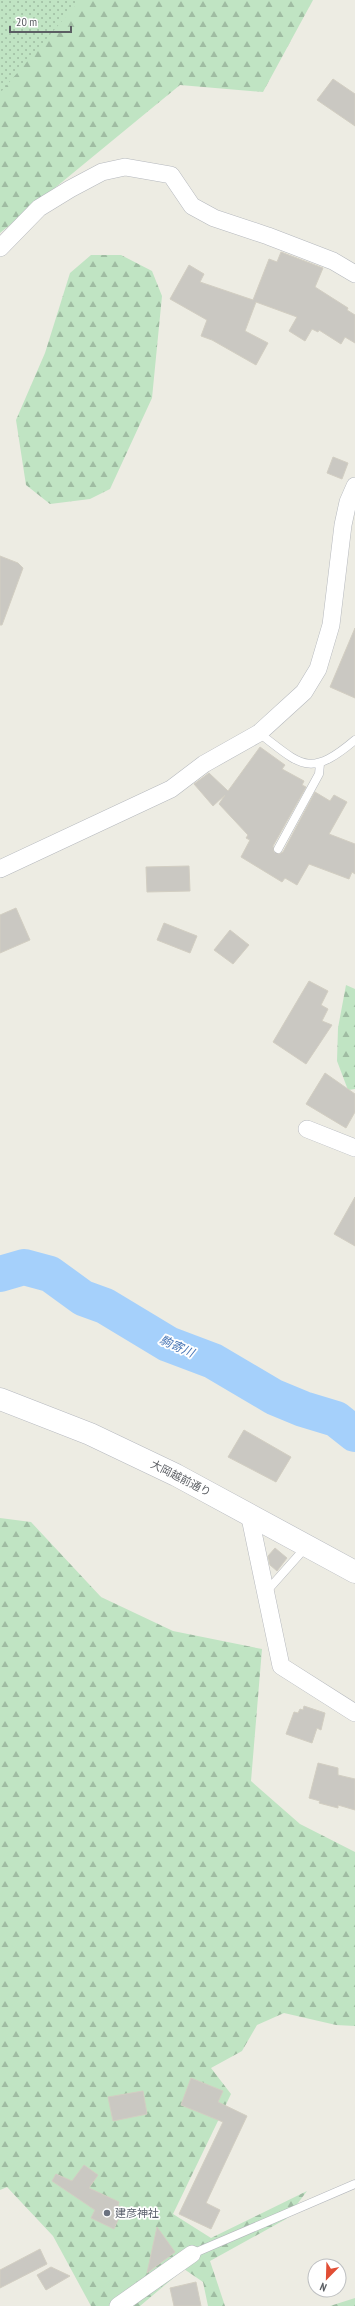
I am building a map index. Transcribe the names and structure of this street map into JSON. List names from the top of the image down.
{
  "streets": {
    "street": ["大岡越前通り"]
  },
  "water": ["駒寄川"],
  "places": ["建彦神社"],
  "scale_bar": "20 m",
  "north": "bottom left"
}
